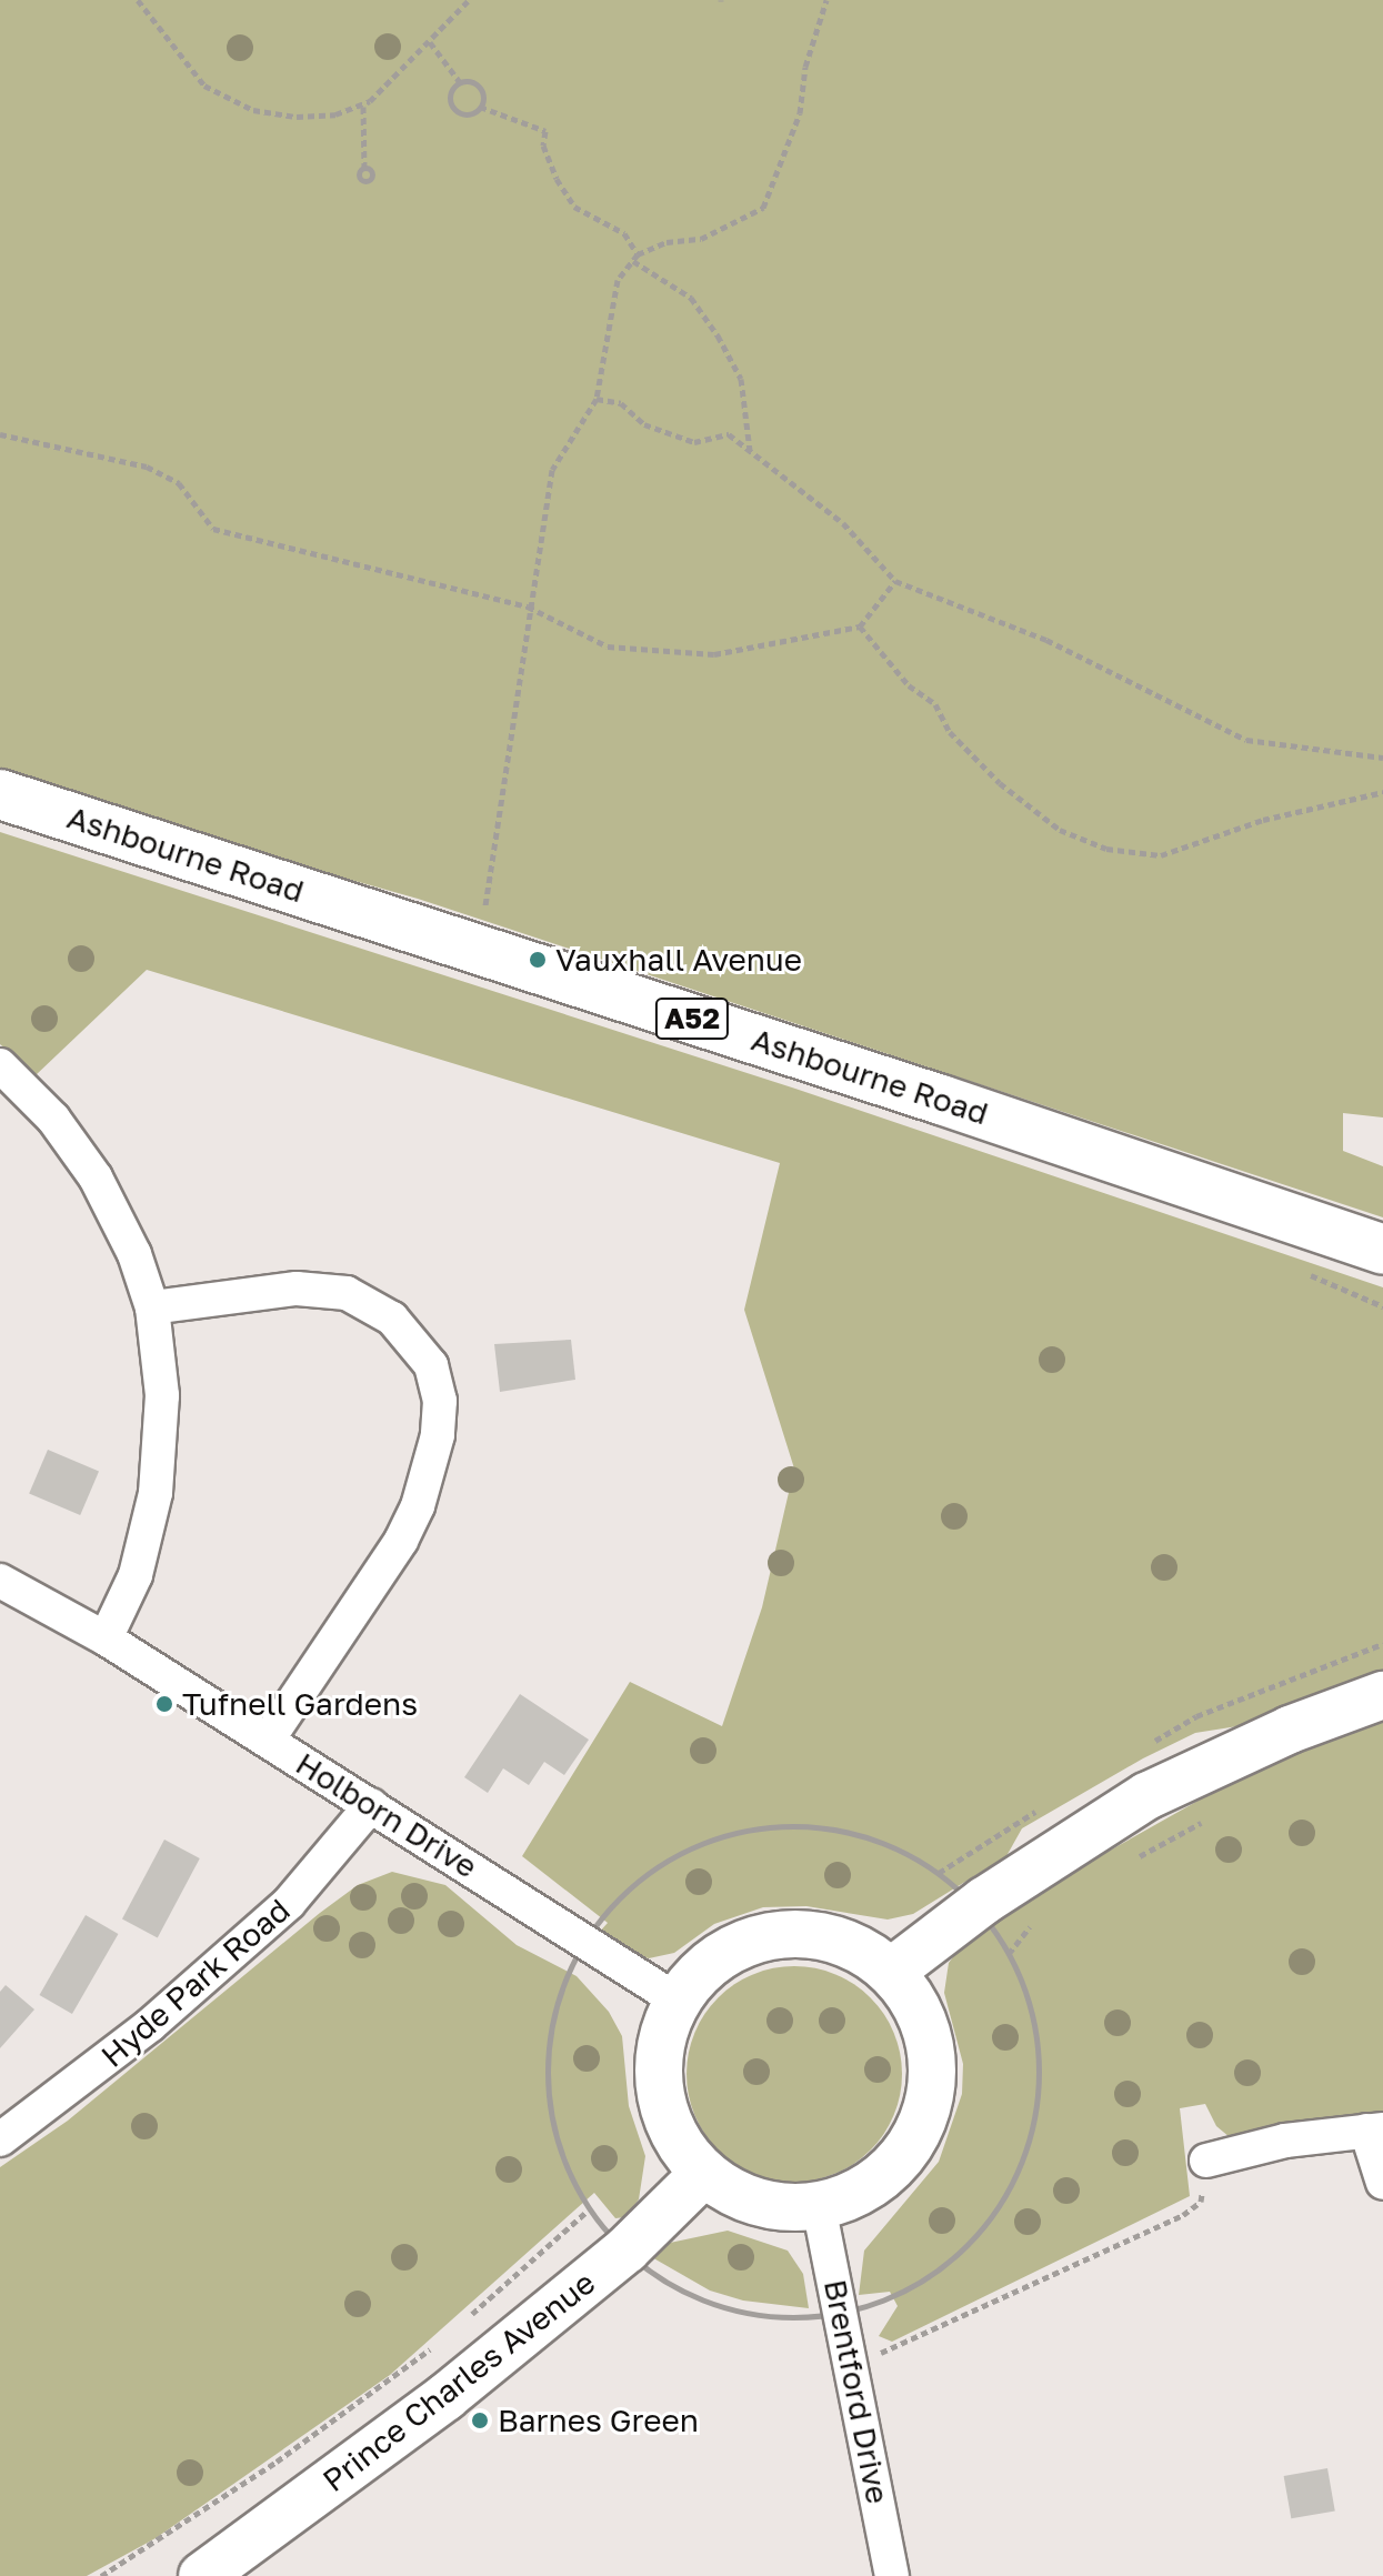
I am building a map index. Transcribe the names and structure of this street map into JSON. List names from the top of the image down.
{
  "streets": {
    "highway": ["Ashbourne Road", "A52"],
    "street": [
      "Holborn Drive",
      "Hyde Park Road",
      "Prince Charles Avenue",
      "Brentford Drive"
    ]
  },
  "crossings": [
    ["Holborn Drive", "Hyde Park Road"],
    ["Holborn Drive", "Prince Charles Avenue"],
    ["Holborn Drive", "Brentford Drive"],
    ["Prince Charles Avenue", "Brentford Drive"]
  ],
  "places": ["Vauxhall Avenue", "Tufnell Gardens", "Barnes Green"]
}
